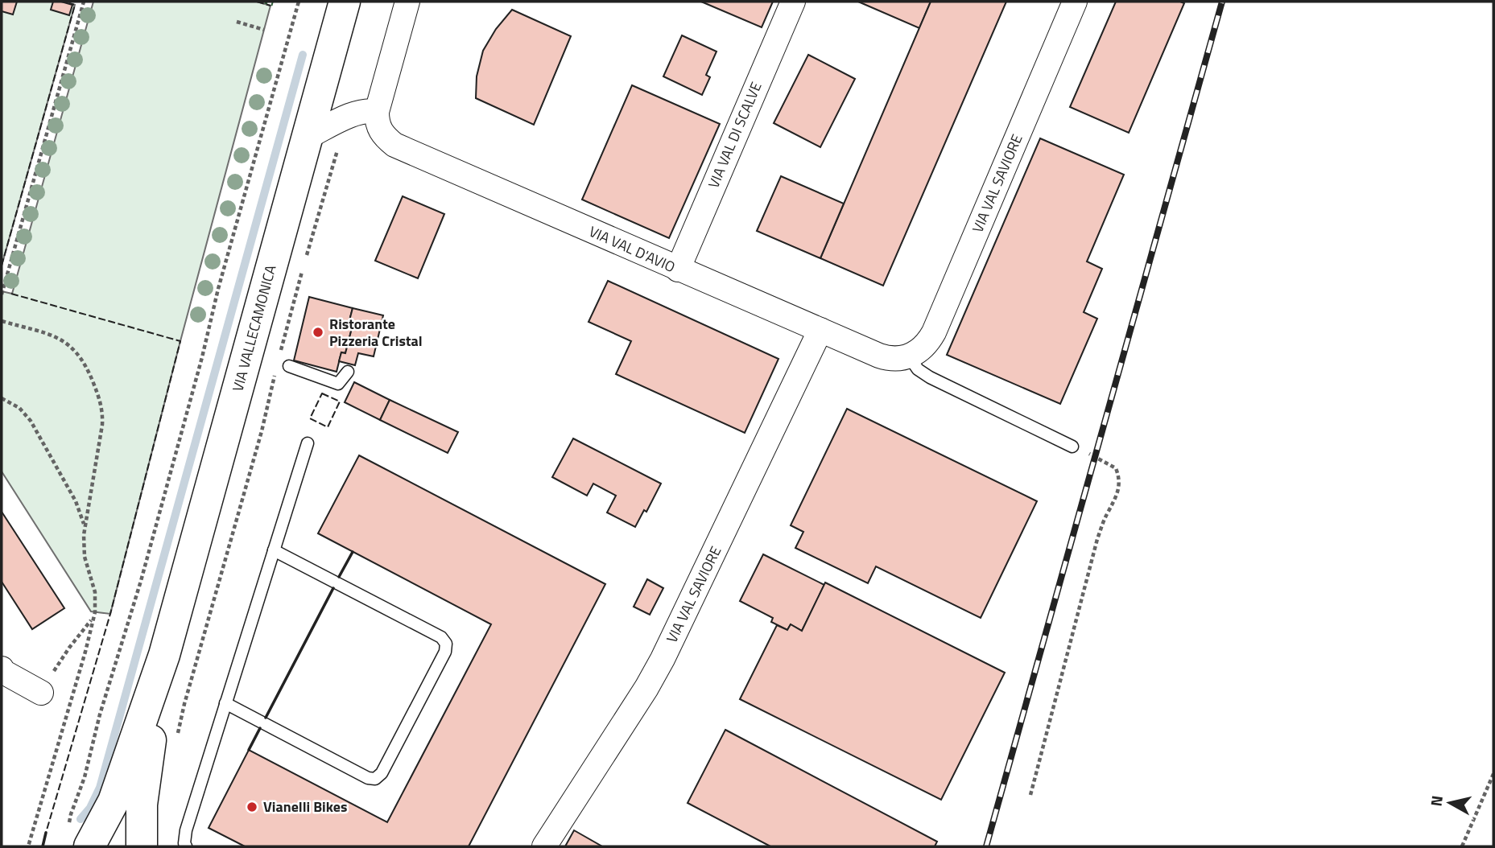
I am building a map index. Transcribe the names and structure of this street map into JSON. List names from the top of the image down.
{
  "streets": {
    "main road": ["VIA VALLECAMONICA"],
    "street": ["VIA VAL DI SCALVE", "VIA VAL SAVIORE", "VIA VAL D'AVIO"]
  },
  "crossings": [
    ["VIA VAL DI SCALVE", "VIA VAL D'AVIO"],
    ["VIA VAL SAVIORE", "VIA VAL D'AVIO"]
  ],
  "places": ["Ristorante Pizzeria Cristal", "Vianelli Bikes"],
  "north": "left"
}
